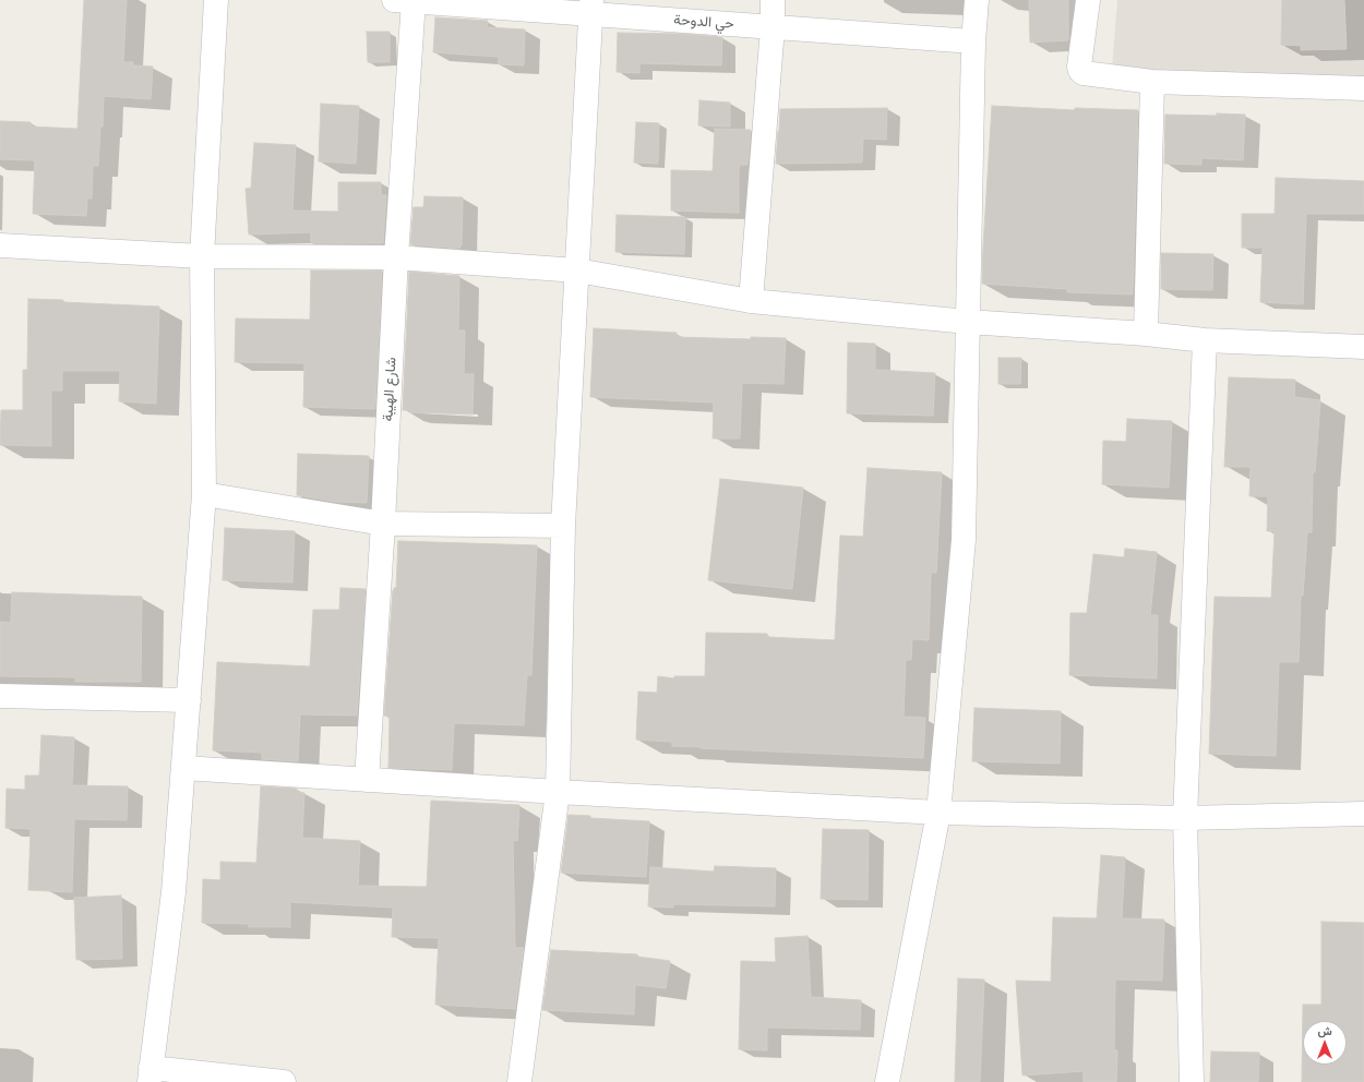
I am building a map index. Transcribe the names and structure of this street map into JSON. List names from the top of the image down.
{
  "streets": {
    "street": ["حي الدوحة", "شارع الهيبة"]
  },
  "crossings": [
    ["حي الدوحة", "شارع الهيبة"]
  ],
  "north": "top"
}
